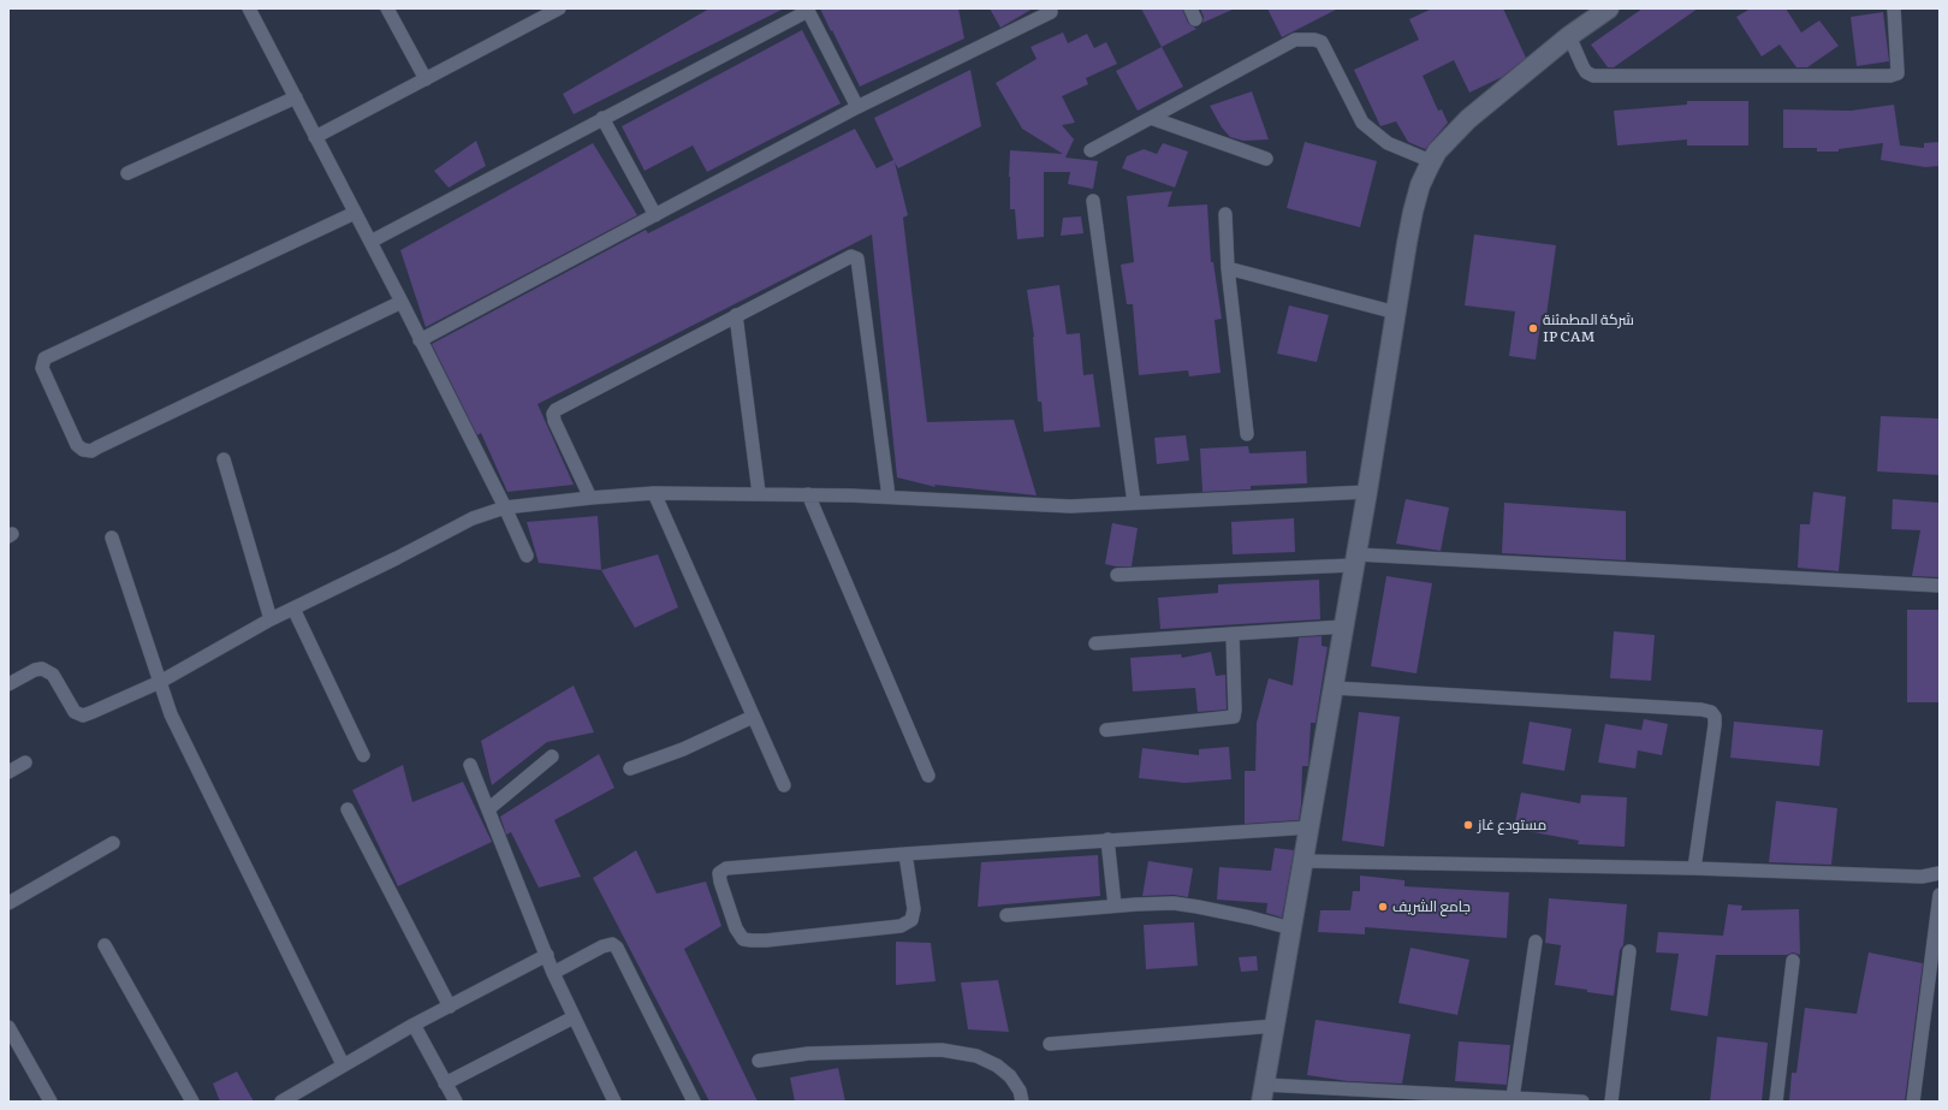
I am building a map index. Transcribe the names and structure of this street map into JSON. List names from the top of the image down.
{
  "places": ["شركة المطمئنة IP CAM", "مستودع غاز", "جامع الشريف"]
}
